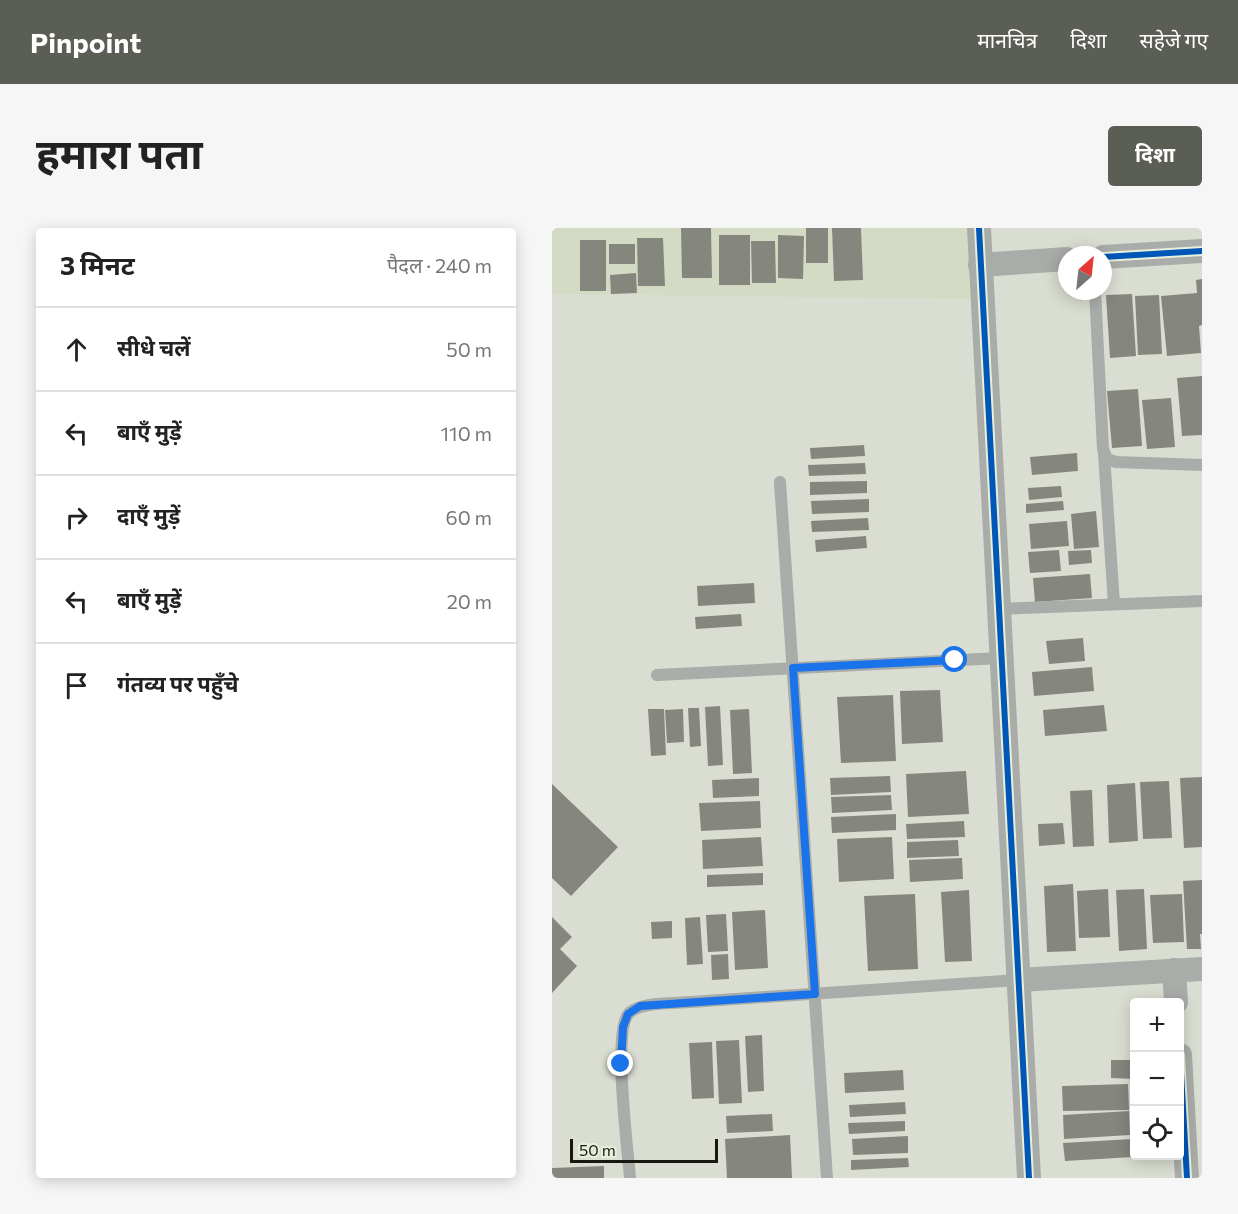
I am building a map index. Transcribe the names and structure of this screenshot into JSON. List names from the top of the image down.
{
  "scale_bar": "50 m",
  "north": "top right",
  "page": {
    "header": "Pinpoint",
    "nav": ["मानचित्र", "दिशा", "सहेजे गए"],
    "title": "हमारा पता",
    "buttons": "दिशा",
    "heading": ["3 मिनट", "पैदल · 240 m"],
    "list": [
      ["सीधे चलें", "50 m"],
      ["बाएँ मुड़ें", "110 m"],
      ["दाएँ मुड़ें", "60 m"],
      ["बाएँ मुड़ें", "20 m"],
      "गंतव्य पर पहुँचे"
    ],
    "map_buttons": ["+", "−"],
    "scale": "50 m"
  }
}
